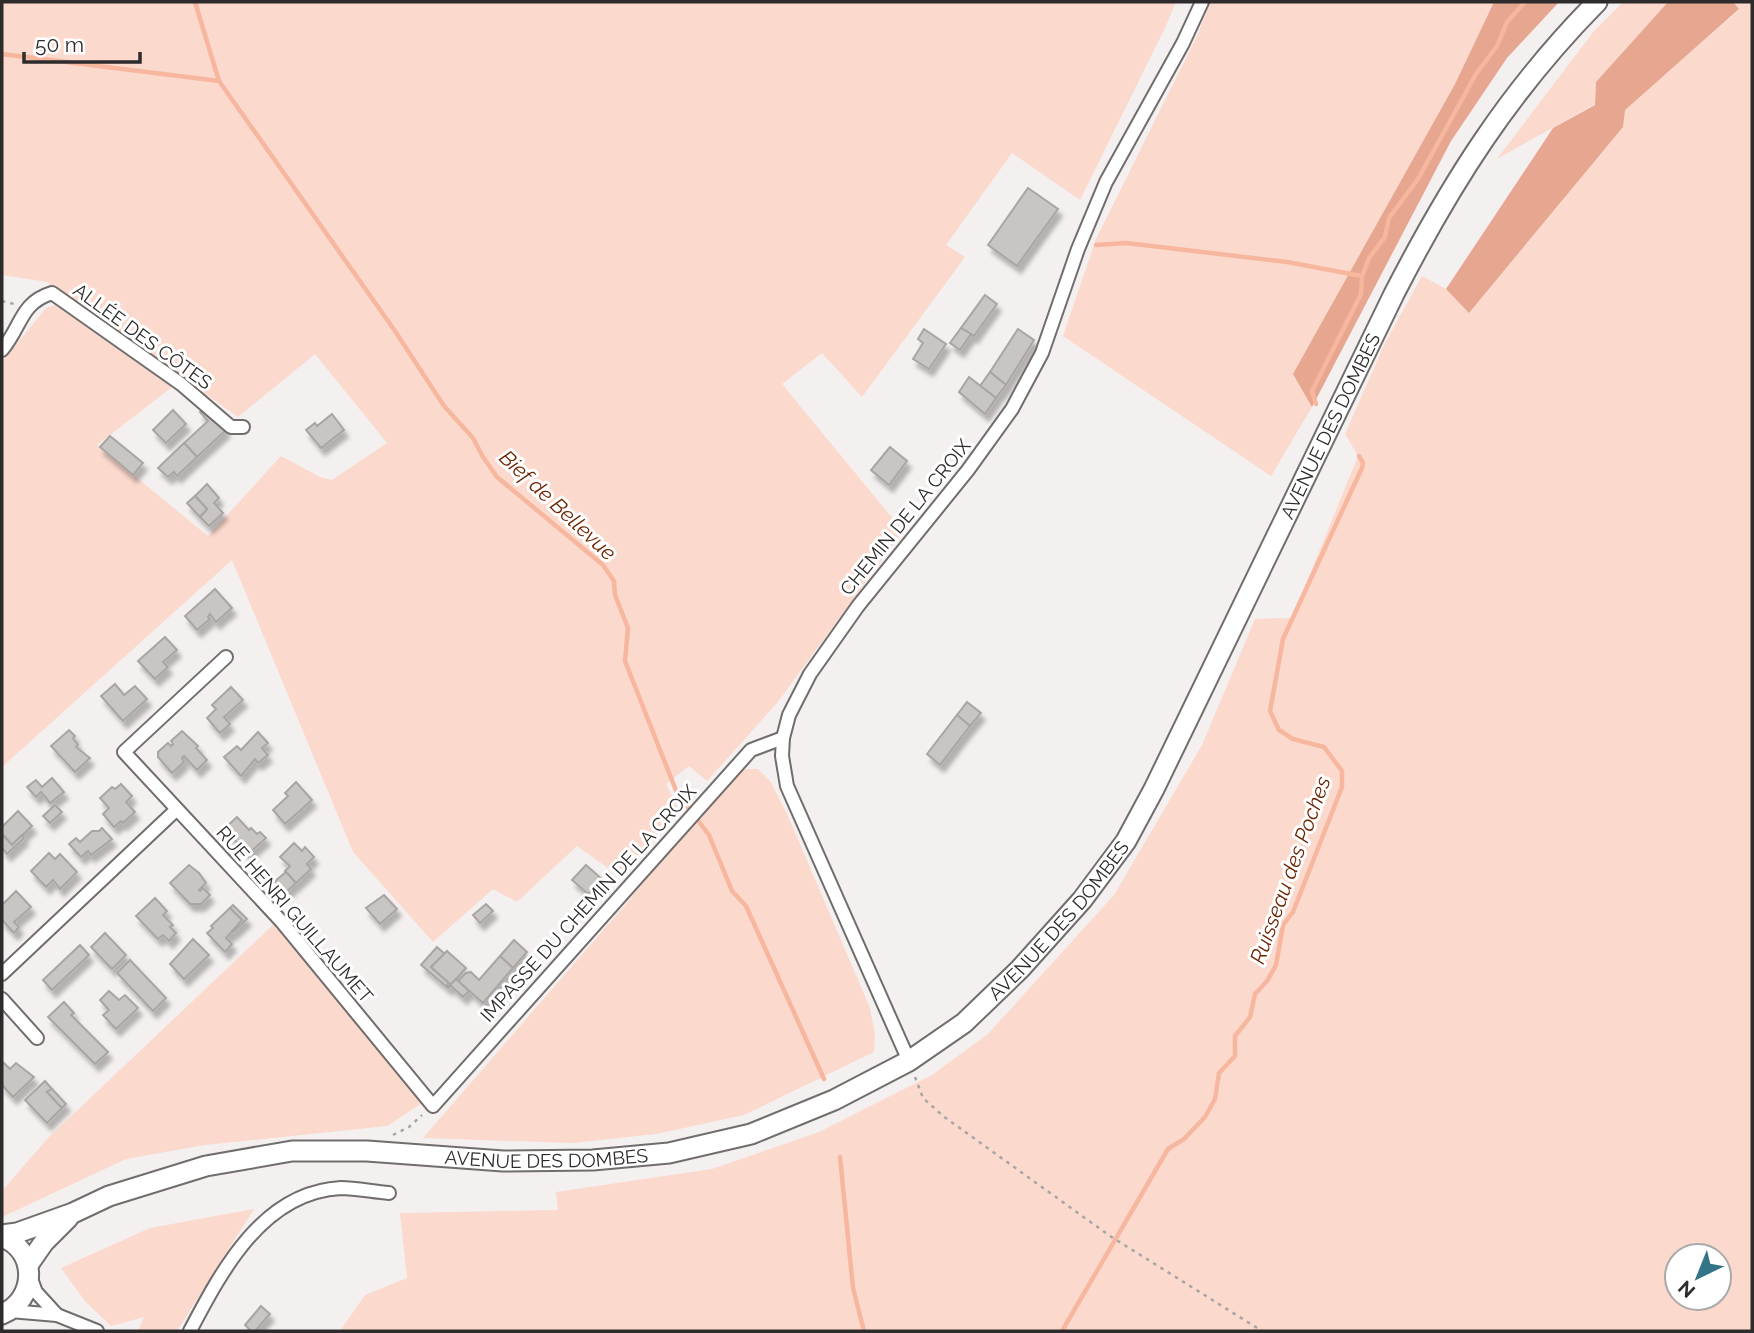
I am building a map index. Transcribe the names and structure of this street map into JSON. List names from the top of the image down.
{
  "streets": {
    "main road": ["AVENUE DES DOMBES"],
    "street": [
      "ALLÉE DES CÔTES",
      "CHEMIN DE LA CROIX",
      "IMPASSE DU CHEMIN DE LA CROIX",
      "RUE HENRI GUILLAUMET"
    ]
  },
  "crossings": [
    ["AVENUE DES DOMBES", "CHEMIN DE LA CROIX"],
    ["CHEMIN DE LA CROIX", "IMPASSE DU CHEMIN DE LA CROIX"],
    ["IMPASSE DU CHEMIN DE LA CROIX", "RUE HENRI GUILLAUMET"]
  ],
  "water": ["Bief de Bellevue", "Ruisseau des Poches"],
  "scale_bar": "50 m",
  "north": "bottom left"
}
